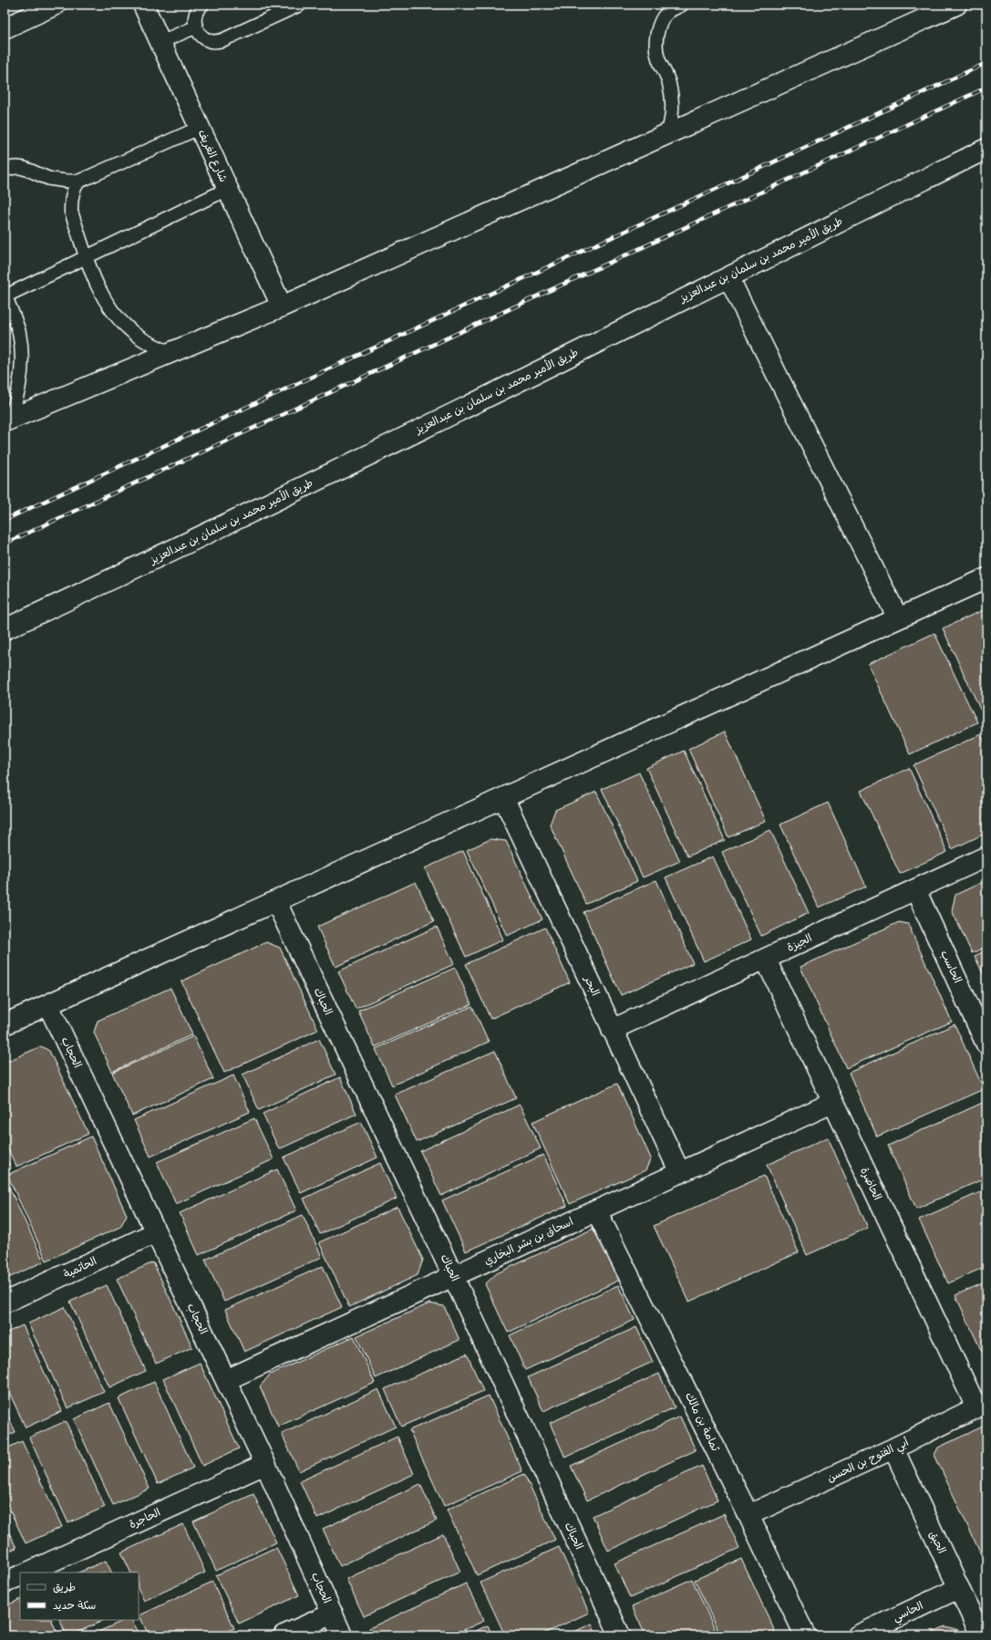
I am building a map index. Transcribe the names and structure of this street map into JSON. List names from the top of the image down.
{
  "streets": {
    "street": [
      "شارع الغريف",
      "طريق الأمير محمد بن سلمان بن عبدالعزيز",
      "الجيزة",
      "الحاسب",
      "البحر",
      "الحباك",
      "الحجاب",
      "الحاضرة",
      "اسحاق بن بشر البخاري",
      "الحاتمية",
      "ثمامة بن مالك",
      "أبي الفتوح بن الحسن",
      "الحاجرة",
      "الحبق",
      "الحاسي"
    ]
  },
  "crossings": [
    ["الجيزة", "الحاسب"],
    ["الجيزة", "البحر"],
    ["الجيزة", "الحاضرة"],
    ["البحر", "اسحاق بن بشر البخاري"],
    ["الحباك", "اسحاق بن بشر البخاري"],
    ["الحجاب", "اسحاق بن بشر البخاري"],
    ["الحجاب", "الحاتمية"],
    ["الحجاب", "الحاجرة"],
    ["الحاضرة", "اسحاق بن بشر البخاري"],
    ["الحاضرة", "أبي الفتوح بن الحسن"],
    ["اسحاق بن بشر البخاري", "ثمامة بن مالك"],
    ["ثمامة بن مالك", "أبي الفتوح بن الحسن"],
    ["أبي الفتوح بن الحسن", "الحبق"],
    ["الحبق", "الحاسي"]
  ],
  "legend": ["طريق", "سكة حديد"]
}
